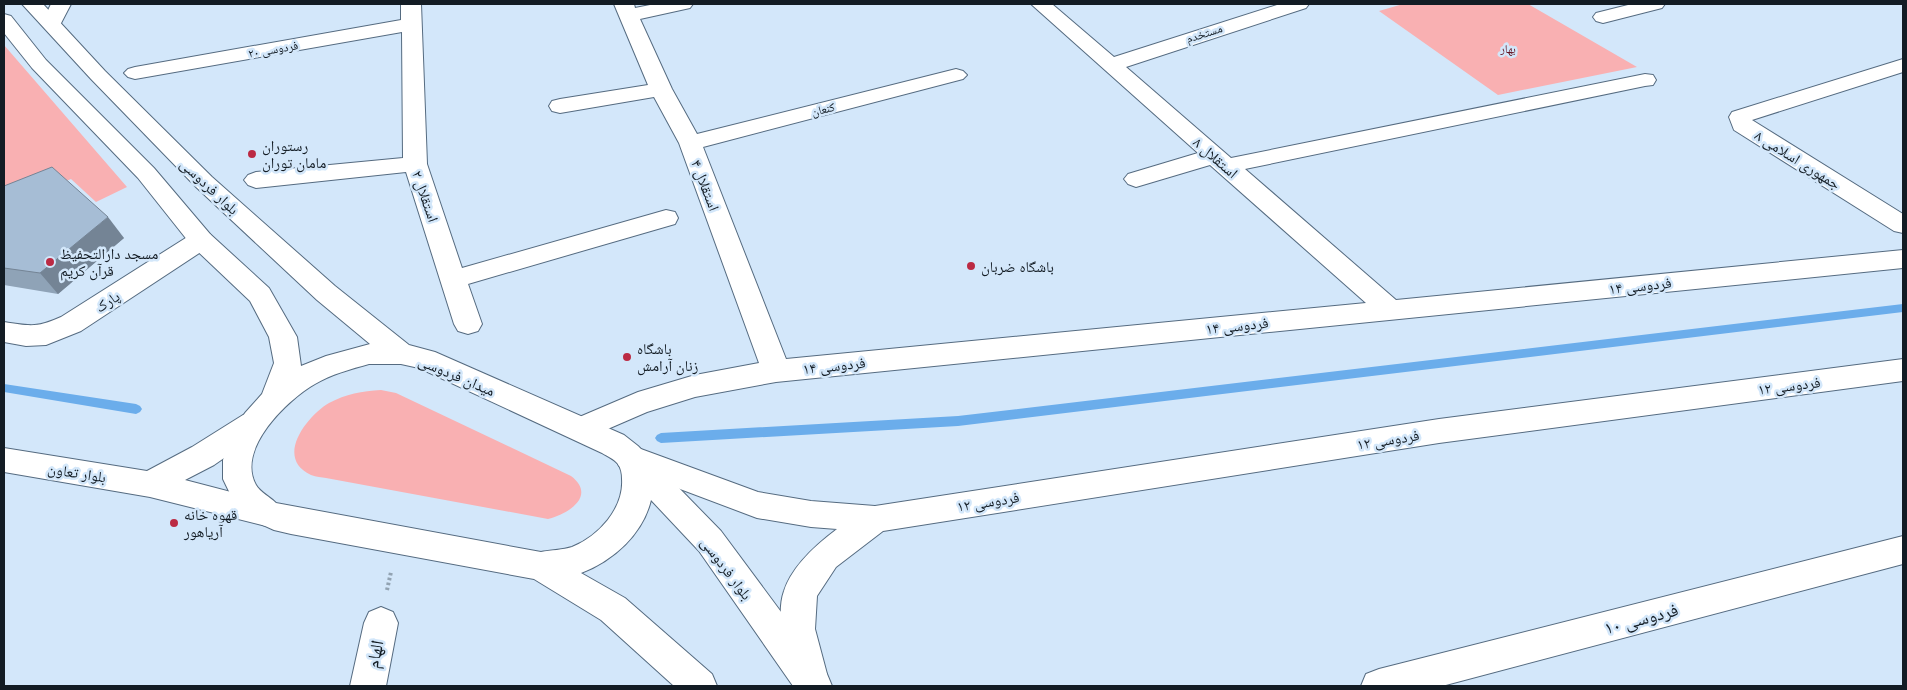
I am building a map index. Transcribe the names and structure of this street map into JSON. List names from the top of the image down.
{
  "streets": {
    "street": [
      "مستخدم",
      "فردوسی ۲۰",
      "کنعان",
      "استقلال ۸",
      "جمهوری اسلامی ۸",
      "استقلال ۴",
      "بلوار فردوسی",
      "استقلال ۲",
      "فردوسی ۱۴",
      "پارک",
      "میدان فردوسی",
      "فردوسی ۱۲",
      "بلوار تعاون",
      "فردوسی ۱۰",
      "الهام"
    ]
  },
  "crossings": [
    ["مستخدم", "استقلال ۸"],
    ["فردوسی ۲۰", "استقلال ۲"],
    ["کنعان", "استقلال ۴"],
    ["استقلال ۸", "فردوسی ۱۴"],
    ["استقلال ۴", "فردوسی ۱۴"],
    ["بلوار فردوسی", "میدان فردوسی"],
    ["بلوار فردوسی", "فردوسی ۱۲"],
    ["فردوسی ۱۴", "میدان فردوسی"],
    ["میدان فردوسی", "فردوسی ۱۲"],
    ["میدان فردوسی", "بلوار تعاون"]
  ],
  "parks": ["بهار"],
  "places": [
    "رستوران مامان توران",
    "مسجد دارالتحفیظ قرآن کریم",
    "باشگاه ضربان",
    "باشگاه زنان آرامش",
    "قهوه خانه آریاهور"
  ]
}
